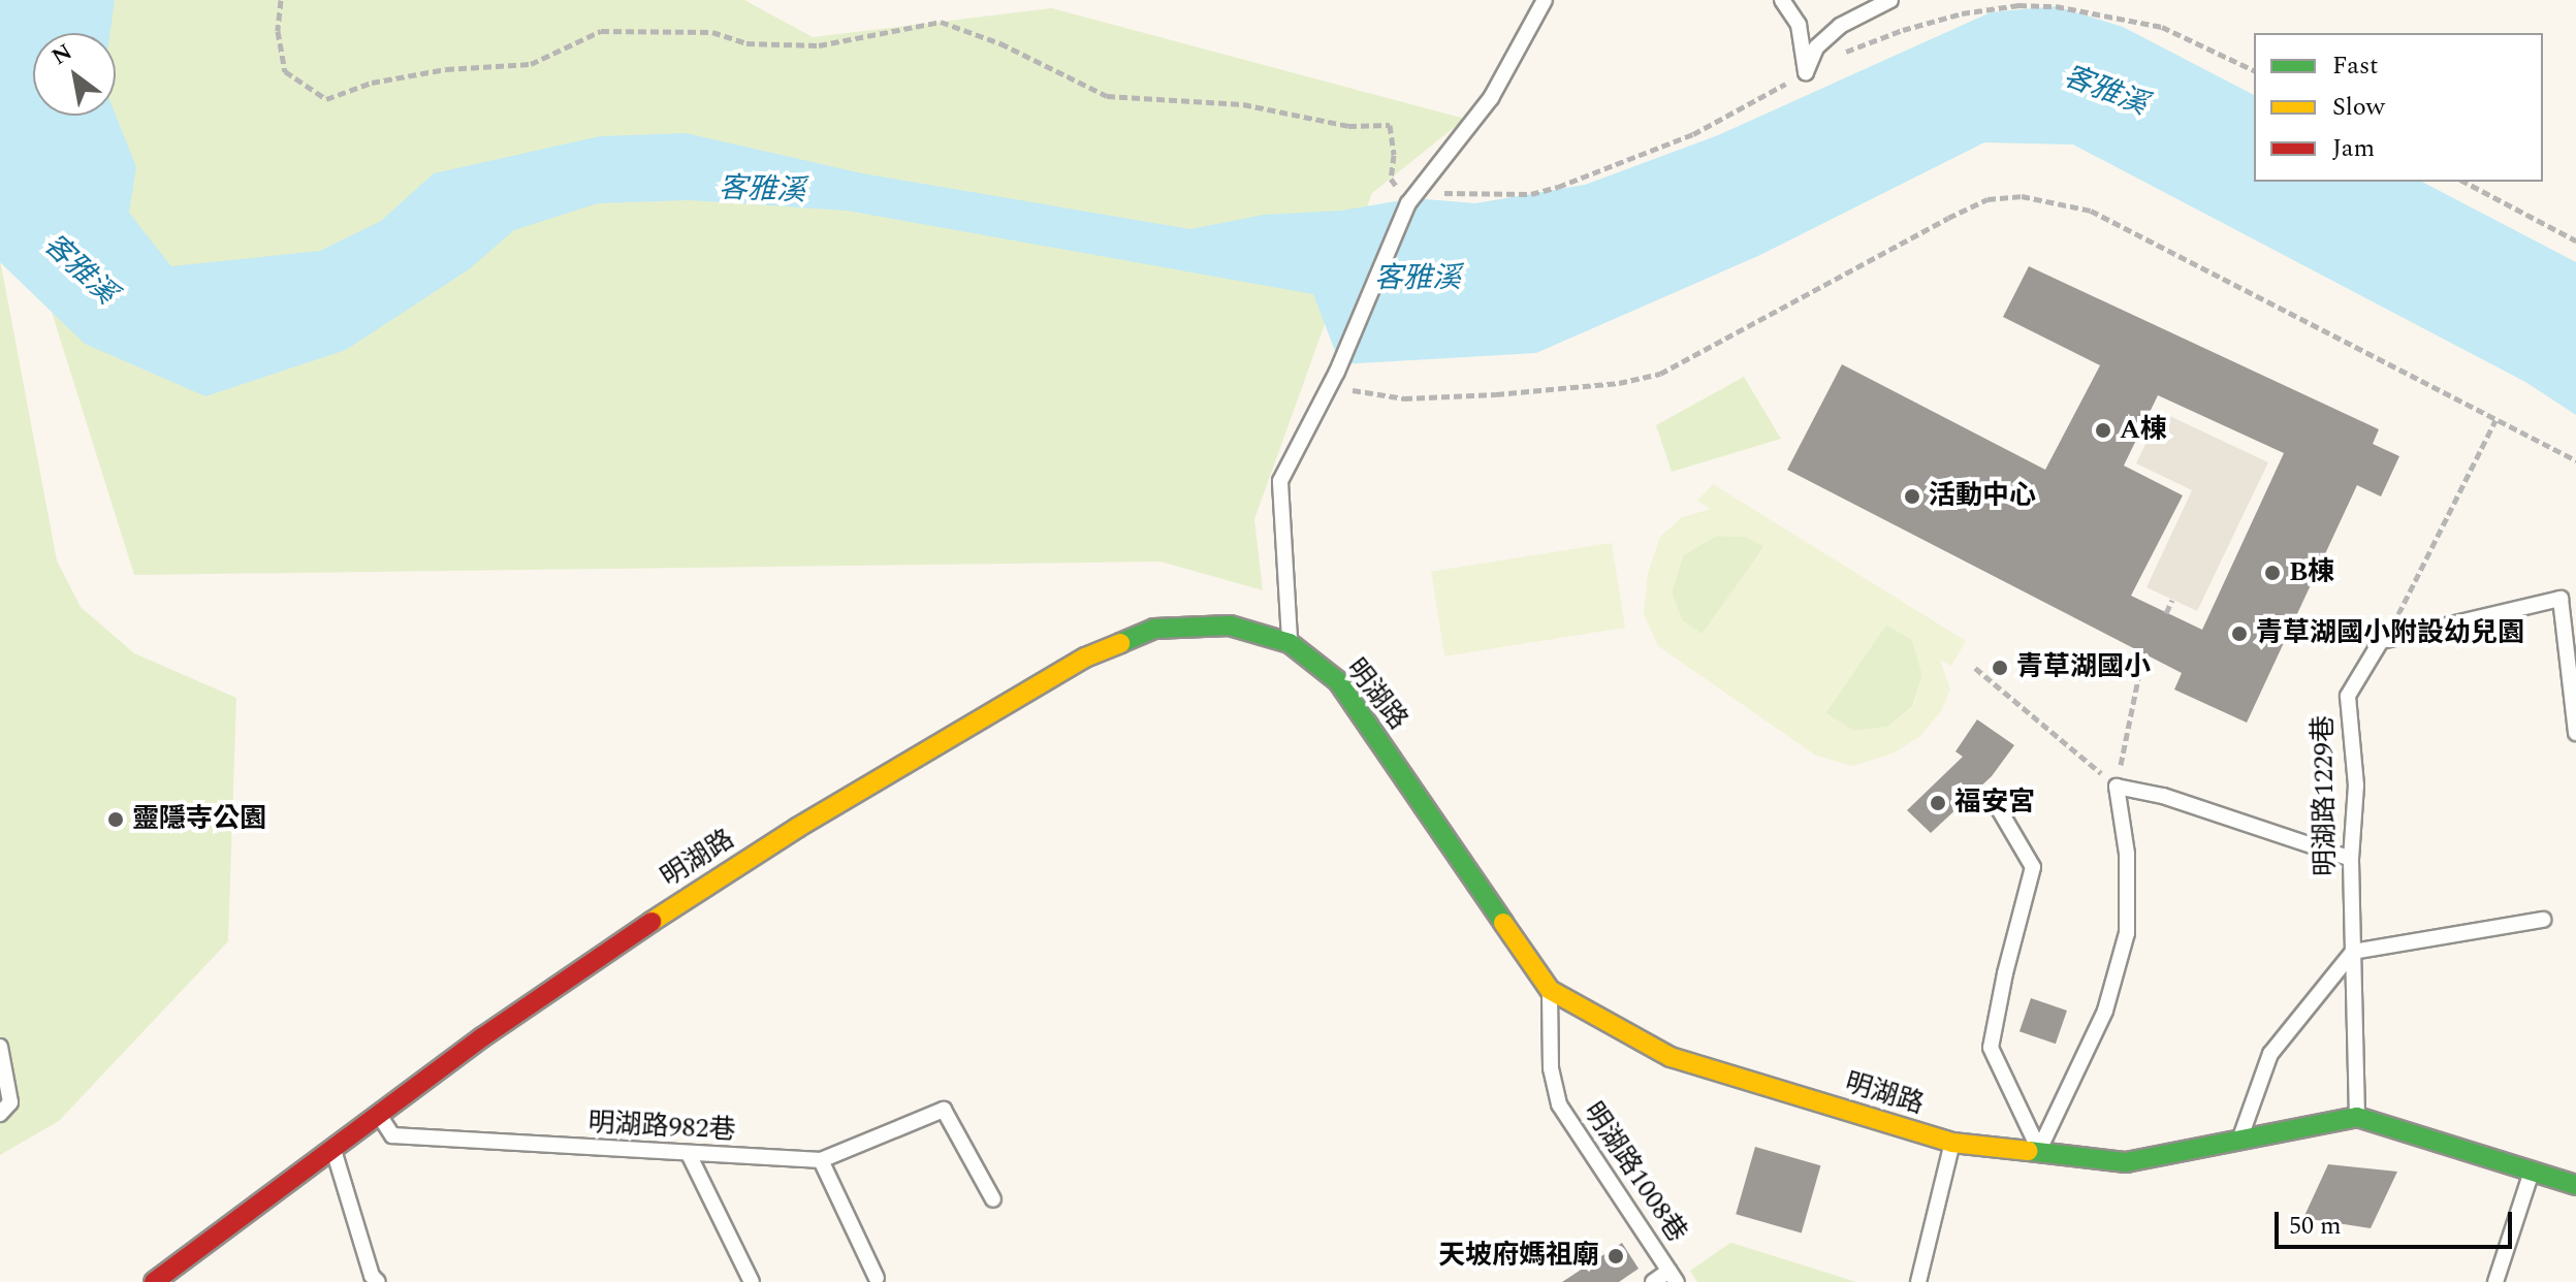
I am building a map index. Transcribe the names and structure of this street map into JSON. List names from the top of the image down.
{
  "streets": {
    "street": ["明湖路"],
    "lane": ["明湖路1229巷", "明湖路982巷", "明湖路1008巷"]
  },
  "crossings": [
    ["明湖路", "明湖路982巷"],
    ["明湖路", "明湖路1008巷"]
  ],
  "water": ["客雅溪"],
  "places": [
    "A棟",
    "活動中心",
    "B棟",
    "青草湖國小附設幼兒園",
    "青草湖國小",
    "福安宮",
    "靈隱寺公園",
    "天坡府媽祖廟"
  ],
  "legend": ["Fast", "Slow", "Jam"],
  "scale_bar": "50 m",
  "north": "top left"
}
